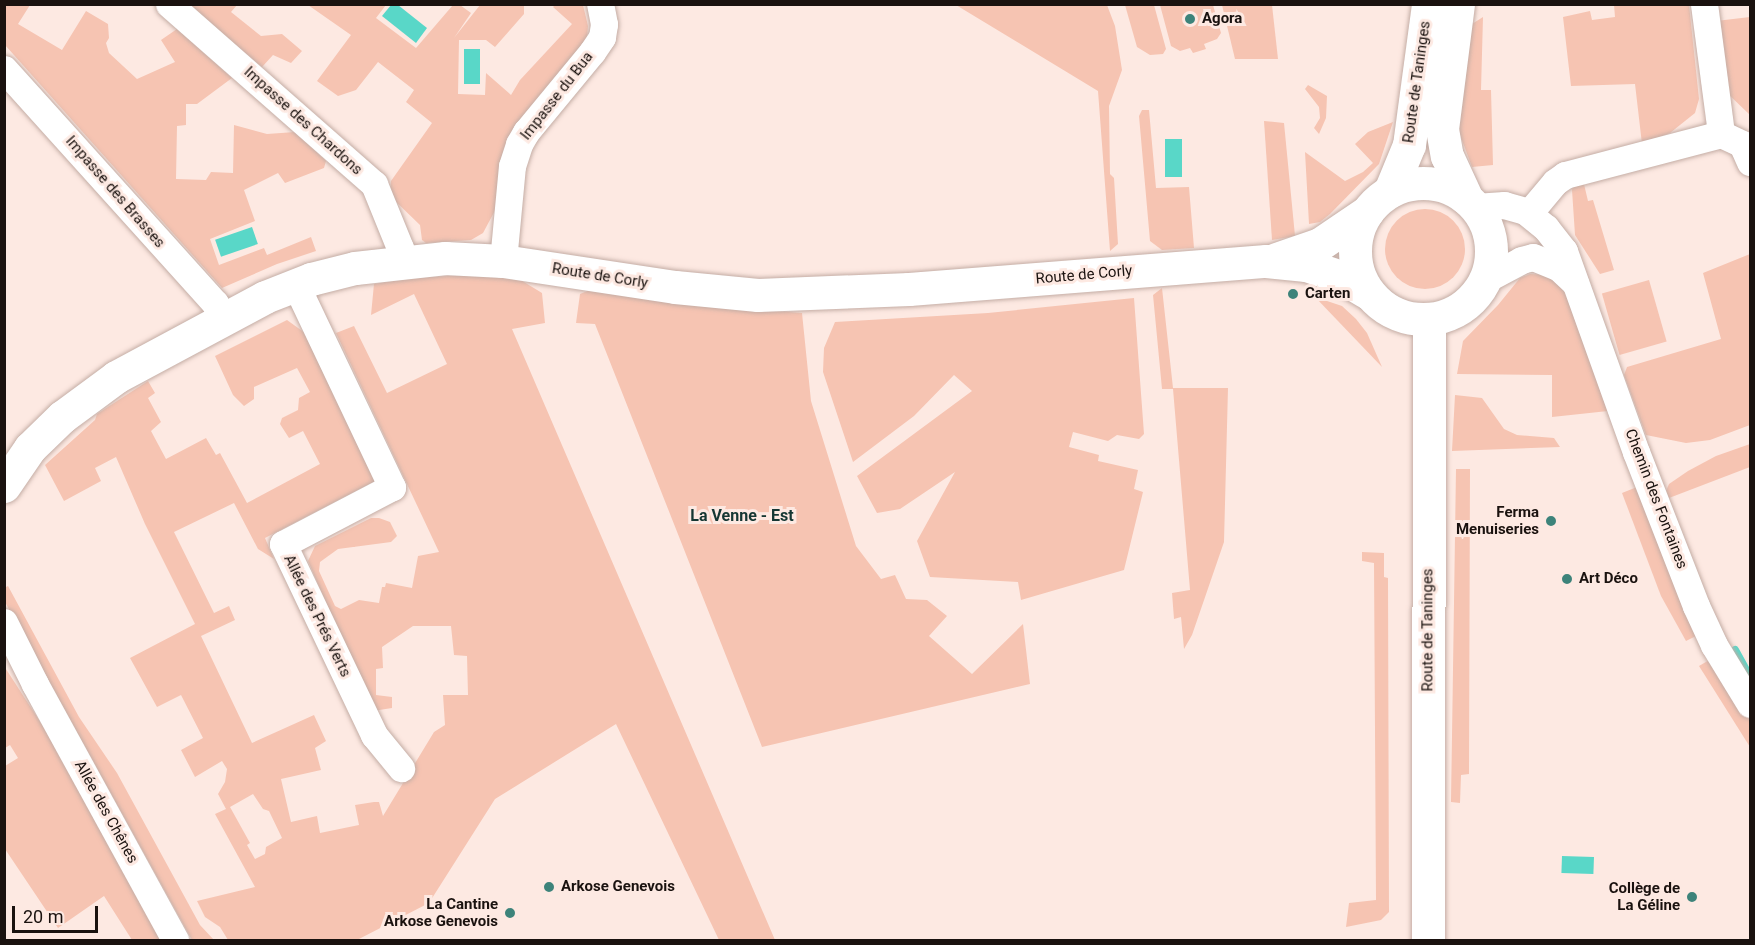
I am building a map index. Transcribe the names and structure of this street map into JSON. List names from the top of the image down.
{
  "streets": {
    "street": [
      "Route de Taninges",
      "Impasse du Bua",
      "Impasse des Chardons",
      "Impasse des Brasses",
      "Route de Corly",
      "Chemin des Fontaines",
      "Allée des Prés Verts",
      "Allée des Chênes"
    ]
  },
  "crossings": [
    ["Route de Taninges", "Route de Corly"],
    ["Route de Taninges", "Chemin des Fontaines"],
    ["Impasse du Bua", "Route de Corly"],
    ["Impasse des Chardons", "Route de Corly"],
    ["Impasse des Brasses", "Route de Corly"],
    ["Route de Corly", "Chemin des Fontaines"],
    ["Route de Corly", "Allée des Prés Verts"]
  ],
  "districts": ["La Venne - Est"],
  "places": [
    "Agora",
    "Carten",
    "Ferma Menuiseries",
    "Art Déco",
    "Arkose Genevois",
    "Collège de La Géline",
    "La Cantine Arkose Genevois"
  ],
  "scale_bar": "20 m"
}
